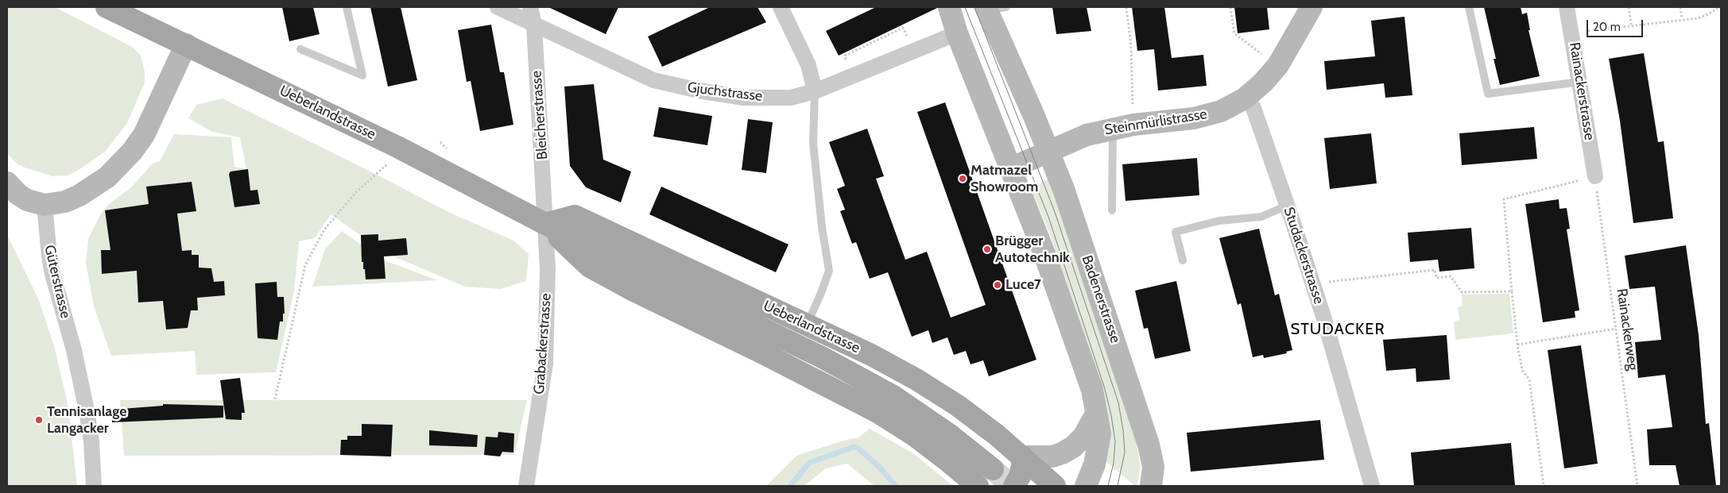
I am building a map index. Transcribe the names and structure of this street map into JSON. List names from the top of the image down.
{
  "streets": {
    "main road": ["Ueberlandstrasse", "Steinmürlistrasse", "Badenerstrasse"],
    "street": [
      "Rainackerstrasse",
      "Gjuchstrasse",
      "Bleicherstrasse",
      "Studackerstrasse",
      "Güterstrasse",
      "Grabackerstrasse"
    ],
    "path": ["Rainackerweg"]
  },
  "crossings": [
    ["Rainackerstrasse", "Rainackerweg"],
    ["Gjuchstrasse", "Bleicherstrasse"],
    ["Ueberlandstrasse", "Bleicherstrasse"],
    ["Ueberlandstrasse", "Grabackerstrasse"],
    ["Bleicherstrasse", "Grabackerstrasse"],
    ["Steinmürlistrasse", "Studackerstrasse"],
    ["Steinmürlistrasse", "Badenerstrasse"]
  ],
  "districts": ["STUDACKER"],
  "places": [
    "Matmazel Showroom",
    "Brügger Autotechnik",
    "Luce7",
    "Tennisanlage Langacker"
  ],
  "scale_bar": "20 m"
}
